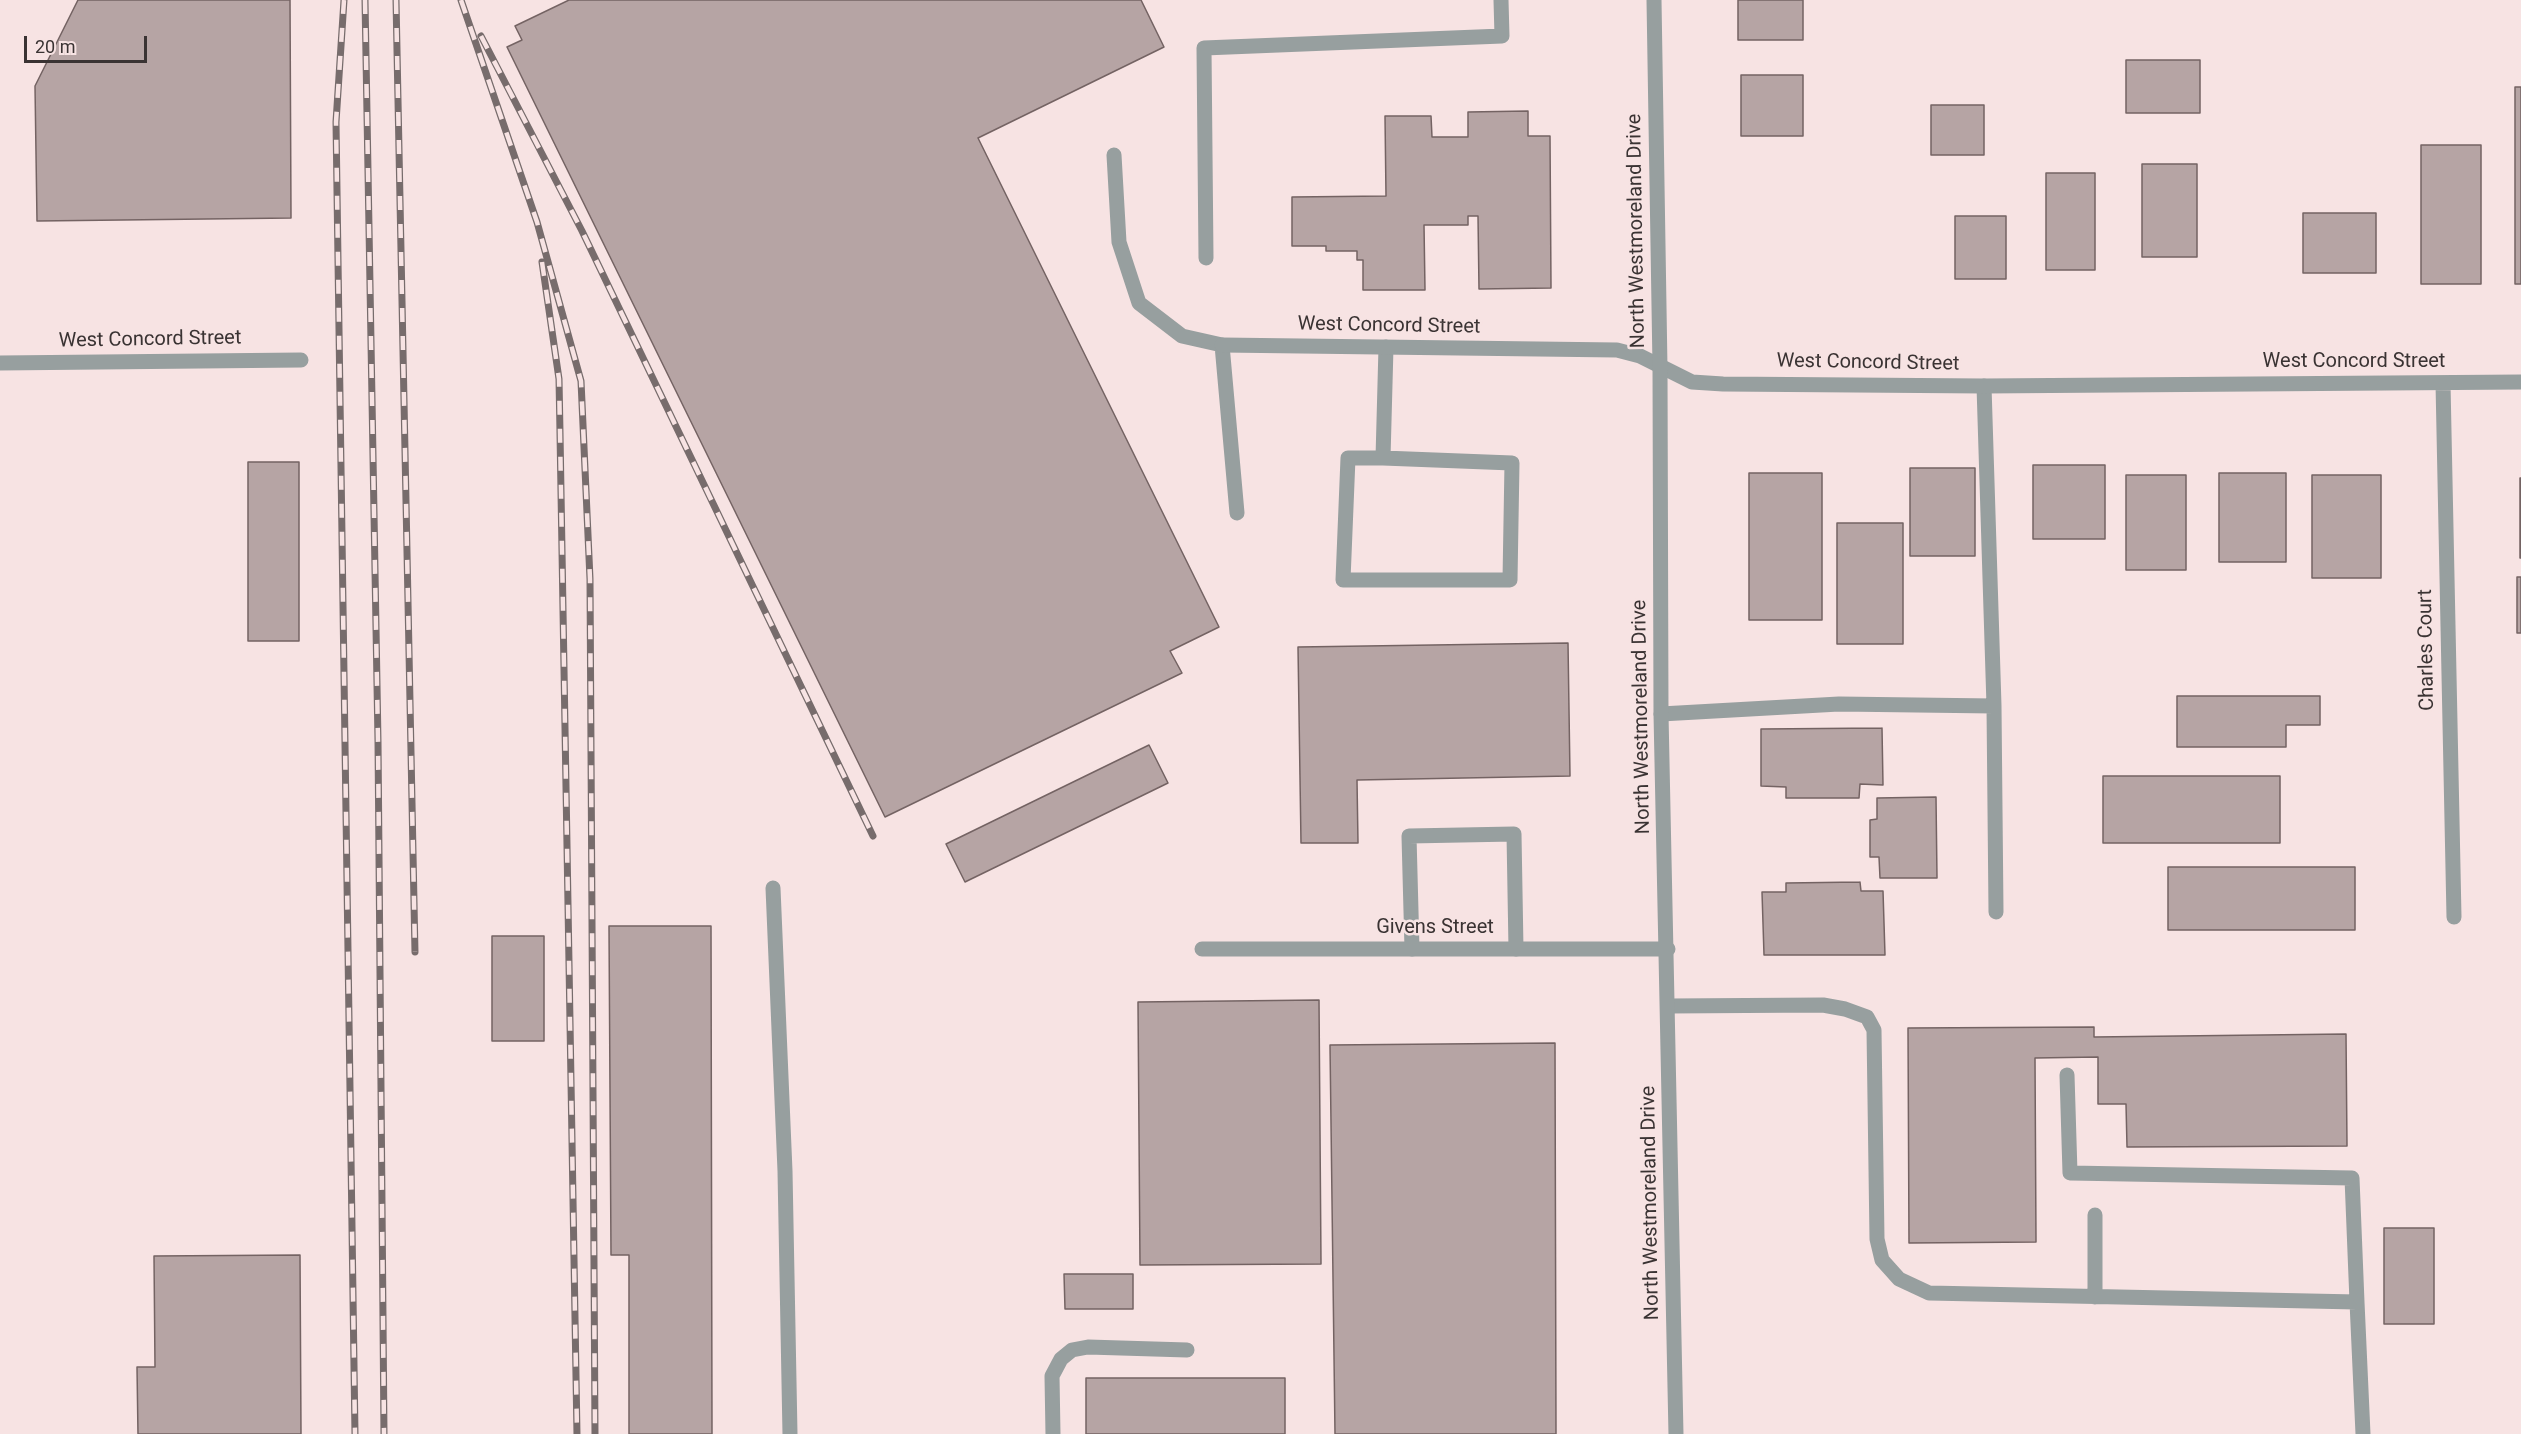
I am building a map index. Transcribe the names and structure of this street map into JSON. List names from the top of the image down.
{
  "streets": {
    "street": [
      "North Westmoreland Drive",
      "West Concord Street",
      "Charles Court",
      "Givens Street"
    ]
  },
  "crossings": [
    ["North Westmoreland Drive", "West Concord Street"],
    ["North Westmoreland Drive", "Givens Street"],
    ["West Concord Street", "Charles Court"]
  ],
  "scale_bar": "20 m"
}
